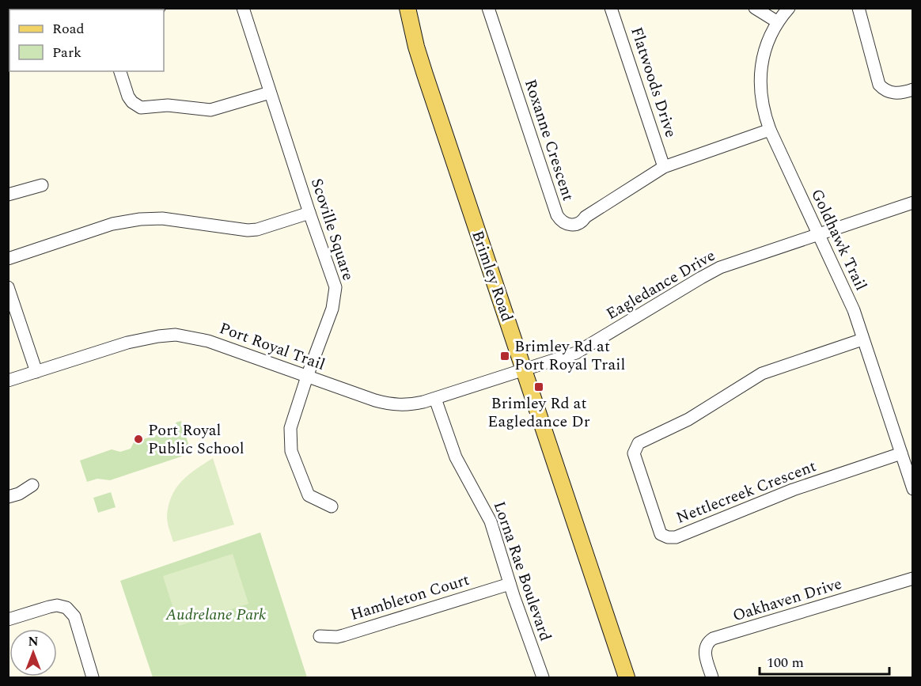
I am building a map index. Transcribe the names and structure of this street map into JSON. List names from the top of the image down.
{
  "streets": {
    "main road": ["Brimley Road"],
    "street": [
      "Flatwoods Drive",
      "Roxanne Crescent",
      "Scoville Square",
      "Goldhawk Trail",
      "Eagledance Drive",
      "Port Royal Trail",
      "Nettlecreek Crescent",
      "Lorna Rae Boulevard",
      "Hambleton Court",
      "Oakhaven Drive"
    ]
  },
  "crossings": [
    ["Flatwoods Drive", "Roxanne Crescent"],
    ["Roxanne Crescent", "Goldhawk Trail"],
    ["Scoville Square", "Port Royal Trail"],
    ["Goldhawk Trail", "Eagledance Drive"],
    ["Goldhawk Trail", "Nettlecreek Crescent"],
    ["Brimley Road", "Eagledance Drive"],
    ["Brimley Road", "Port Royal Trail"],
    ["Eagledance Drive", "Port Royal Trail"],
    ["Port Royal Trail", "Lorna Rae Boulevard"],
    ["Lorna Rae Boulevard", "Hambleton Court"]
  ],
  "parks": ["Audrelane Park"],
  "places": {
    "transit": ["Brimley Rd at Port Royal Trail", "Brimley Rd at Eagledance Dr"],
    "other": ["Port Royal Public School"]
  },
  "legend": ["Road", "Park"],
  "scale_bar": "100 m",
  "north": "top"
}
